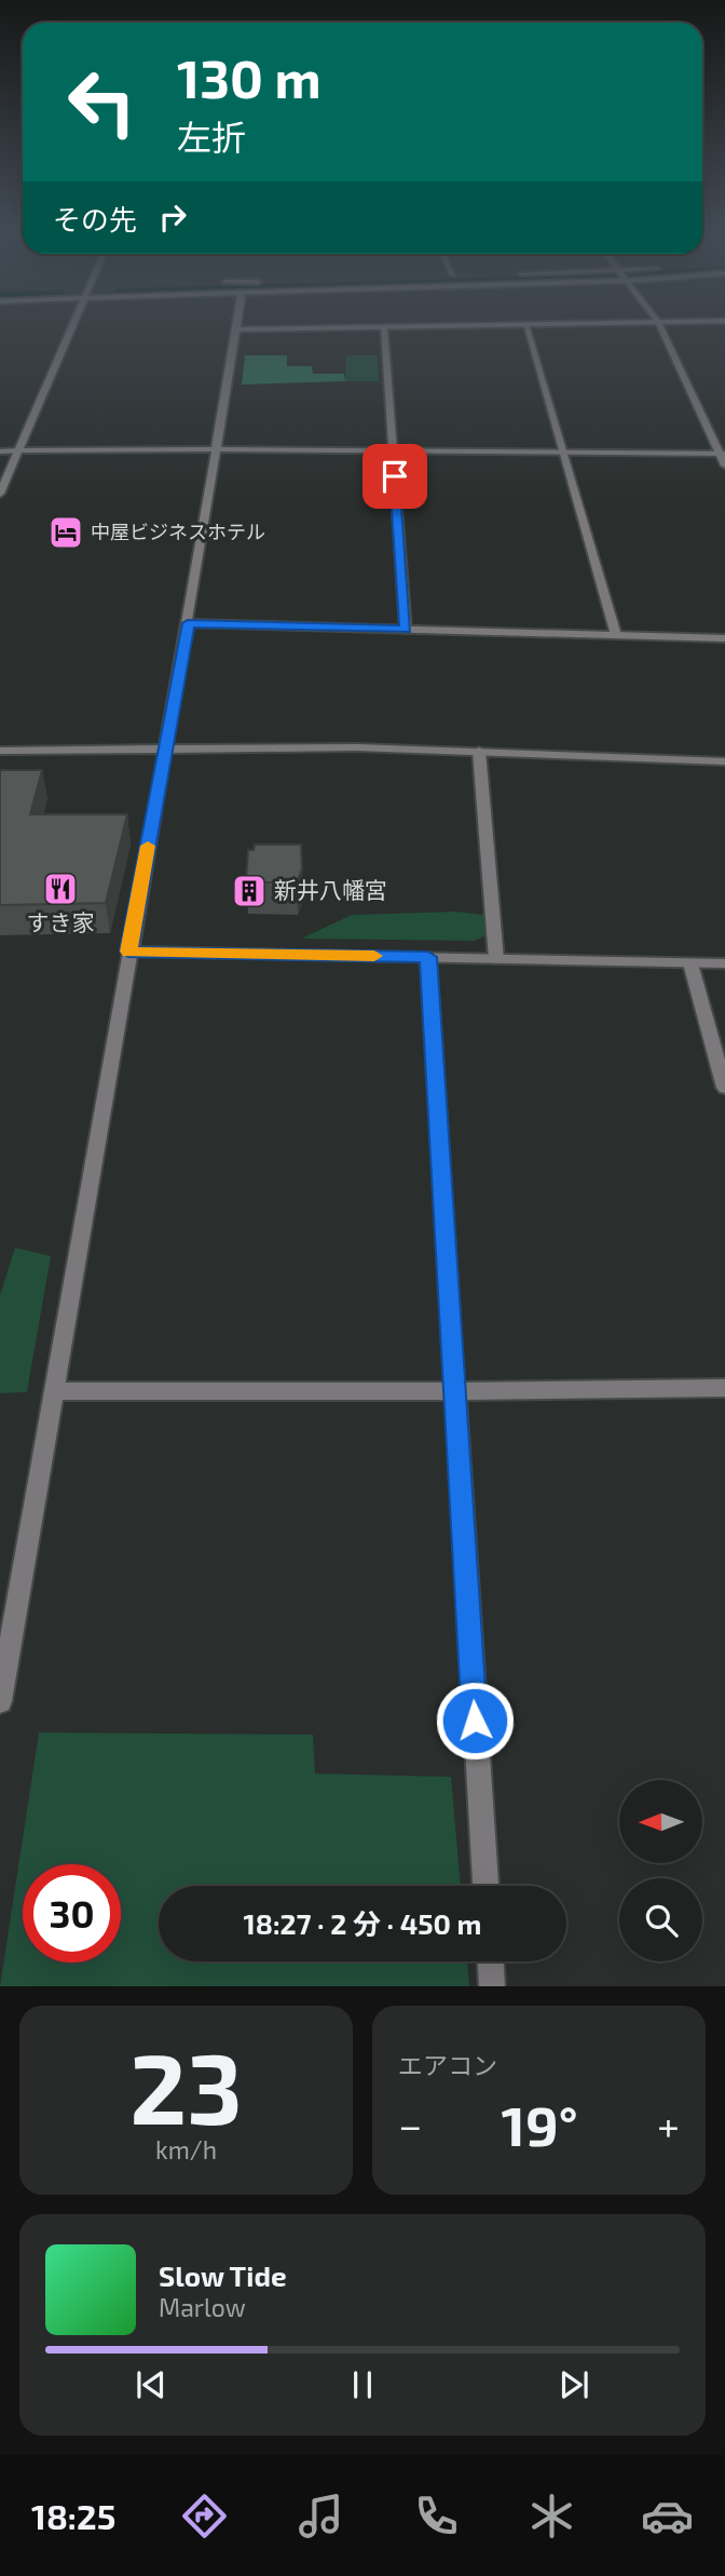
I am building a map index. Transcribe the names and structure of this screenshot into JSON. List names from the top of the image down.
{
  "places": {
    "hotel": ["中屋ビジネスホテル"],
    "restaurant": ["すき家"],
    "building": ["新井八幡宮"]
  },
  "north": "left",
  "page": {
    "turn": ["130 m", "左折"],
    "then": "その先",
    "limit": "30",
    "trip": "18:27 · 2 分 · 450 m",
    "tile": [
      ["23", "km/h"],
      "エアコン"
    ],
    "heat": ["−", "19°", "+"],
    "song": ["Slow Tide", "Marlow"],
    "tabs": "18:25"
  }
}
